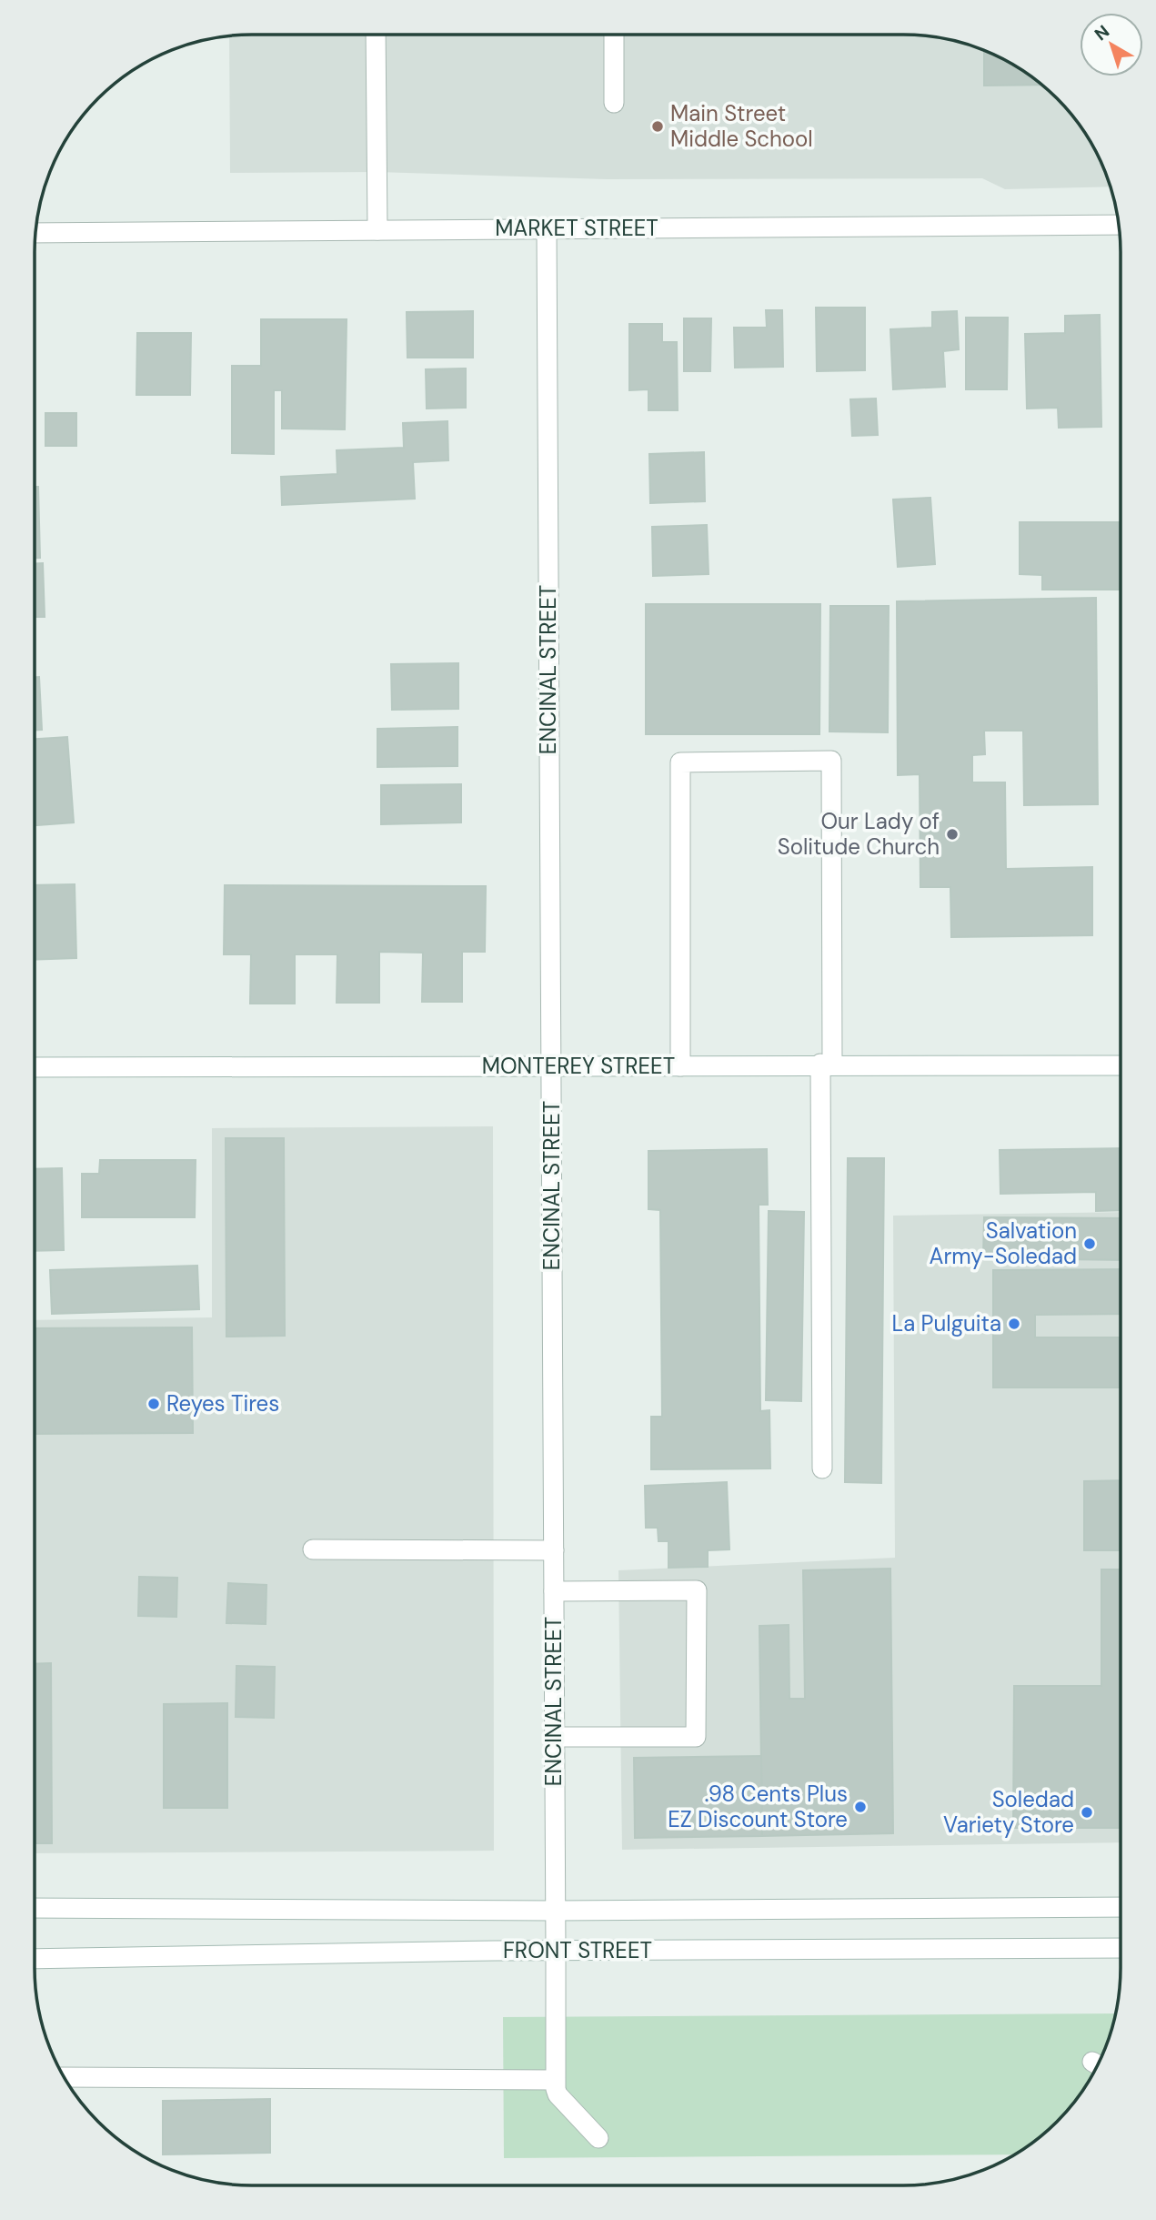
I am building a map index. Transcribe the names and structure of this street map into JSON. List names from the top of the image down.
{
  "streets": {
    "street": [
      "MARKET STREET",
      "ENCINAL STREET",
      "MONTEREY STREET",
      "FRONT STREET"
    ]
  },
  "crossings": [
    ["MARKET STREET", "ENCINAL STREET"],
    ["ENCINAL STREET", "MONTEREY STREET"],
    ["ENCINAL STREET", "FRONT STREET"]
  ],
  "places": [
    "Main Street Middle School",
    "Our Lady of Solitude Church",
    "Salvation Army-Soledad",
    "La Pulguita",
    "Reyes Tires",
    ".98 Cents Plus EZ Discount Store",
    "Soledad Variety Store"
  ],
  "north": "top left"
}
